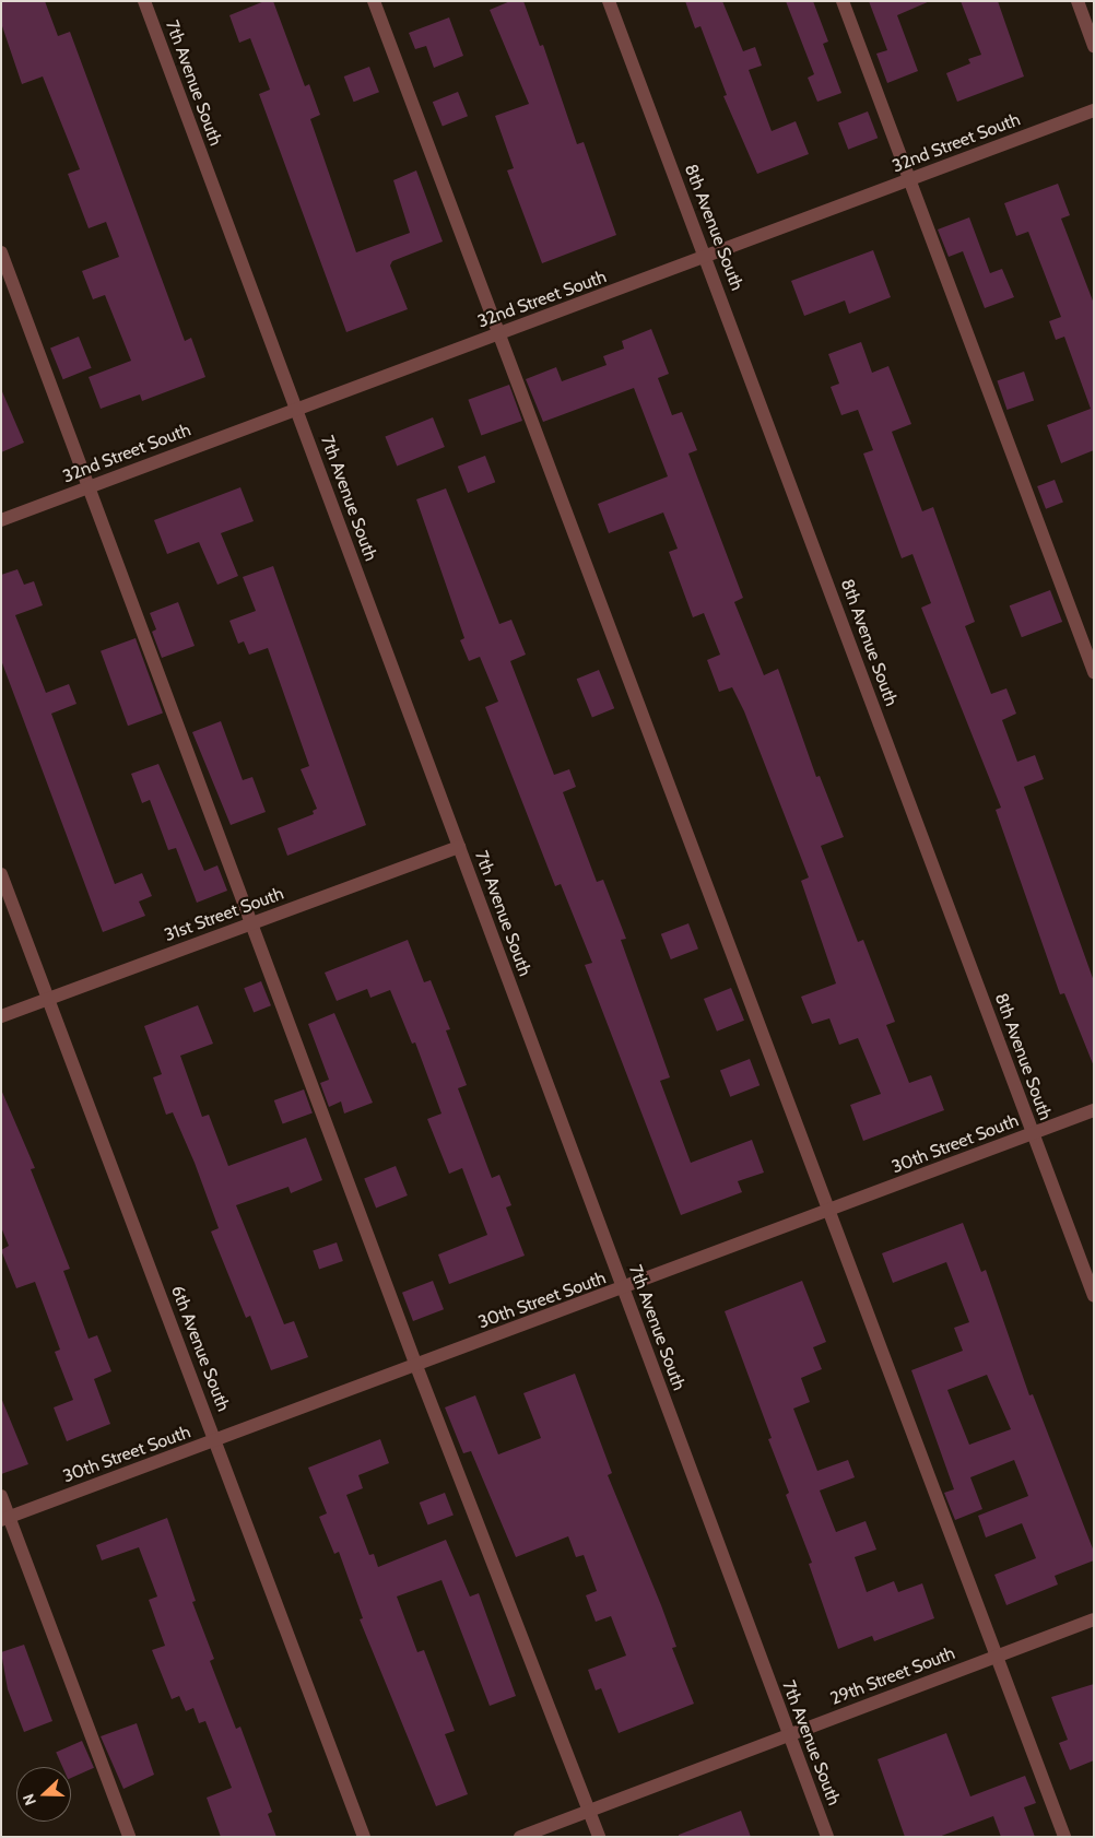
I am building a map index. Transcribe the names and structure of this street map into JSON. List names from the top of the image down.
{
  "streets": {
    "street": [
      "7th Avenue South",
      "32nd Street South",
      "8th Avenue South",
      "31st Street South",
      "30th Street South",
      "6th Avenue South",
      "29th Street South"
    ]
  },
  "crossings": [
    ["7th Avenue South", "32nd Street South"],
    ["7th Avenue South", "31st Street South"],
    ["7th Avenue South", "30th Street South"],
    ["7th Avenue South", "29th Street South"],
    ["32nd Street South", "8th Avenue South"],
    ["8th Avenue South", "30th Street South"],
    ["31st Street South", "6th Avenue South"],
    ["30th Street South", "6th Avenue South"]
  ],
  "north": "left"
}
